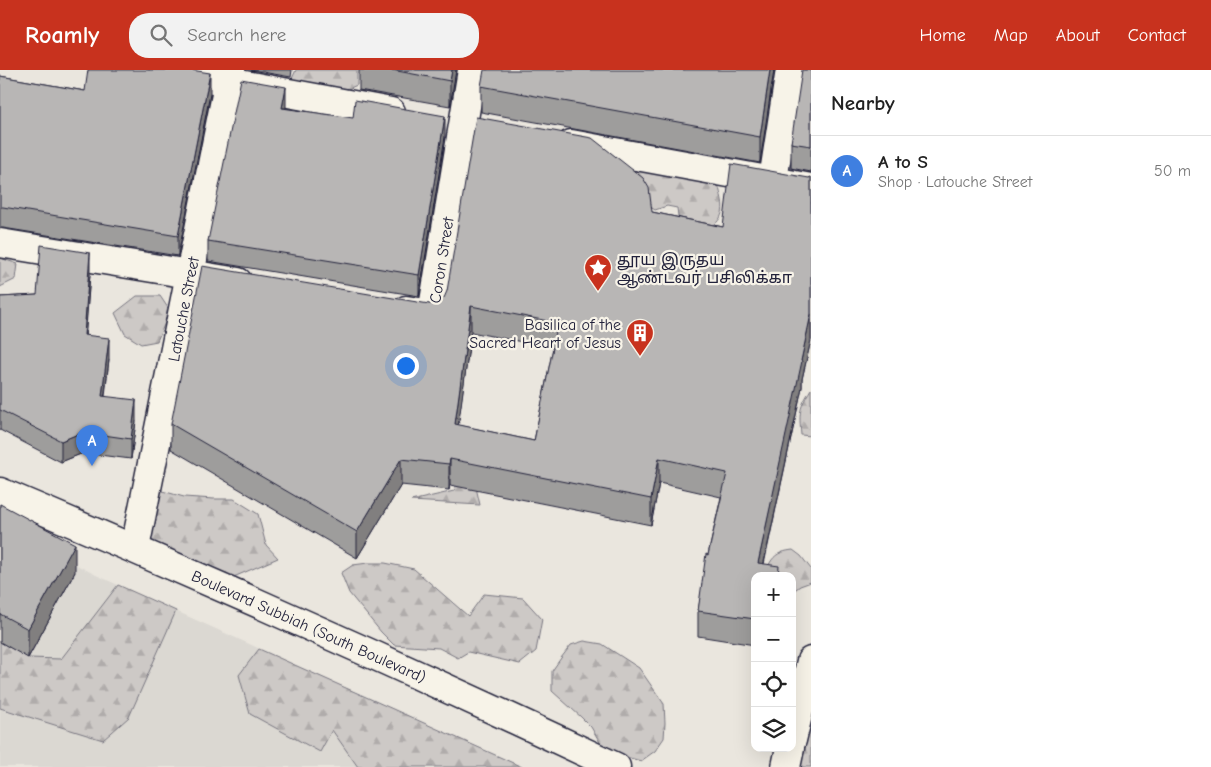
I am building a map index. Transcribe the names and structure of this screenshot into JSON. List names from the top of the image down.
{
  "streets": {
    "street": ["Coron Street", "Latouche Street", "Boulevard Subbiah (South Boulevard)"]
  },
  "crossings": [
    ["Latouche Street", "Boulevard Subbiah (South Boulevard)"]
  ],
  "places": {
    "place": ["தூய இருதய ஆண்டவர் பசிலிக்கா"],
    "building": ["Basilica of the Sacred Heart of Jesus"]
  },
  "page": {
    "header": "Roamly",
    "search": "Search here",
    "nav": [
      "Home",
      "Map",
      "About",
      "Contact"
    ],
    "heading": "Nearby",
    "list": [
      {
        "mark": "A",
        "name": "A to S",
        "note": "Shop · Latouche Street",
        "value": "50 m"
      }
    ],
    "pins": "A",
    "map_buttons": ["+", "−"]
  }
}
